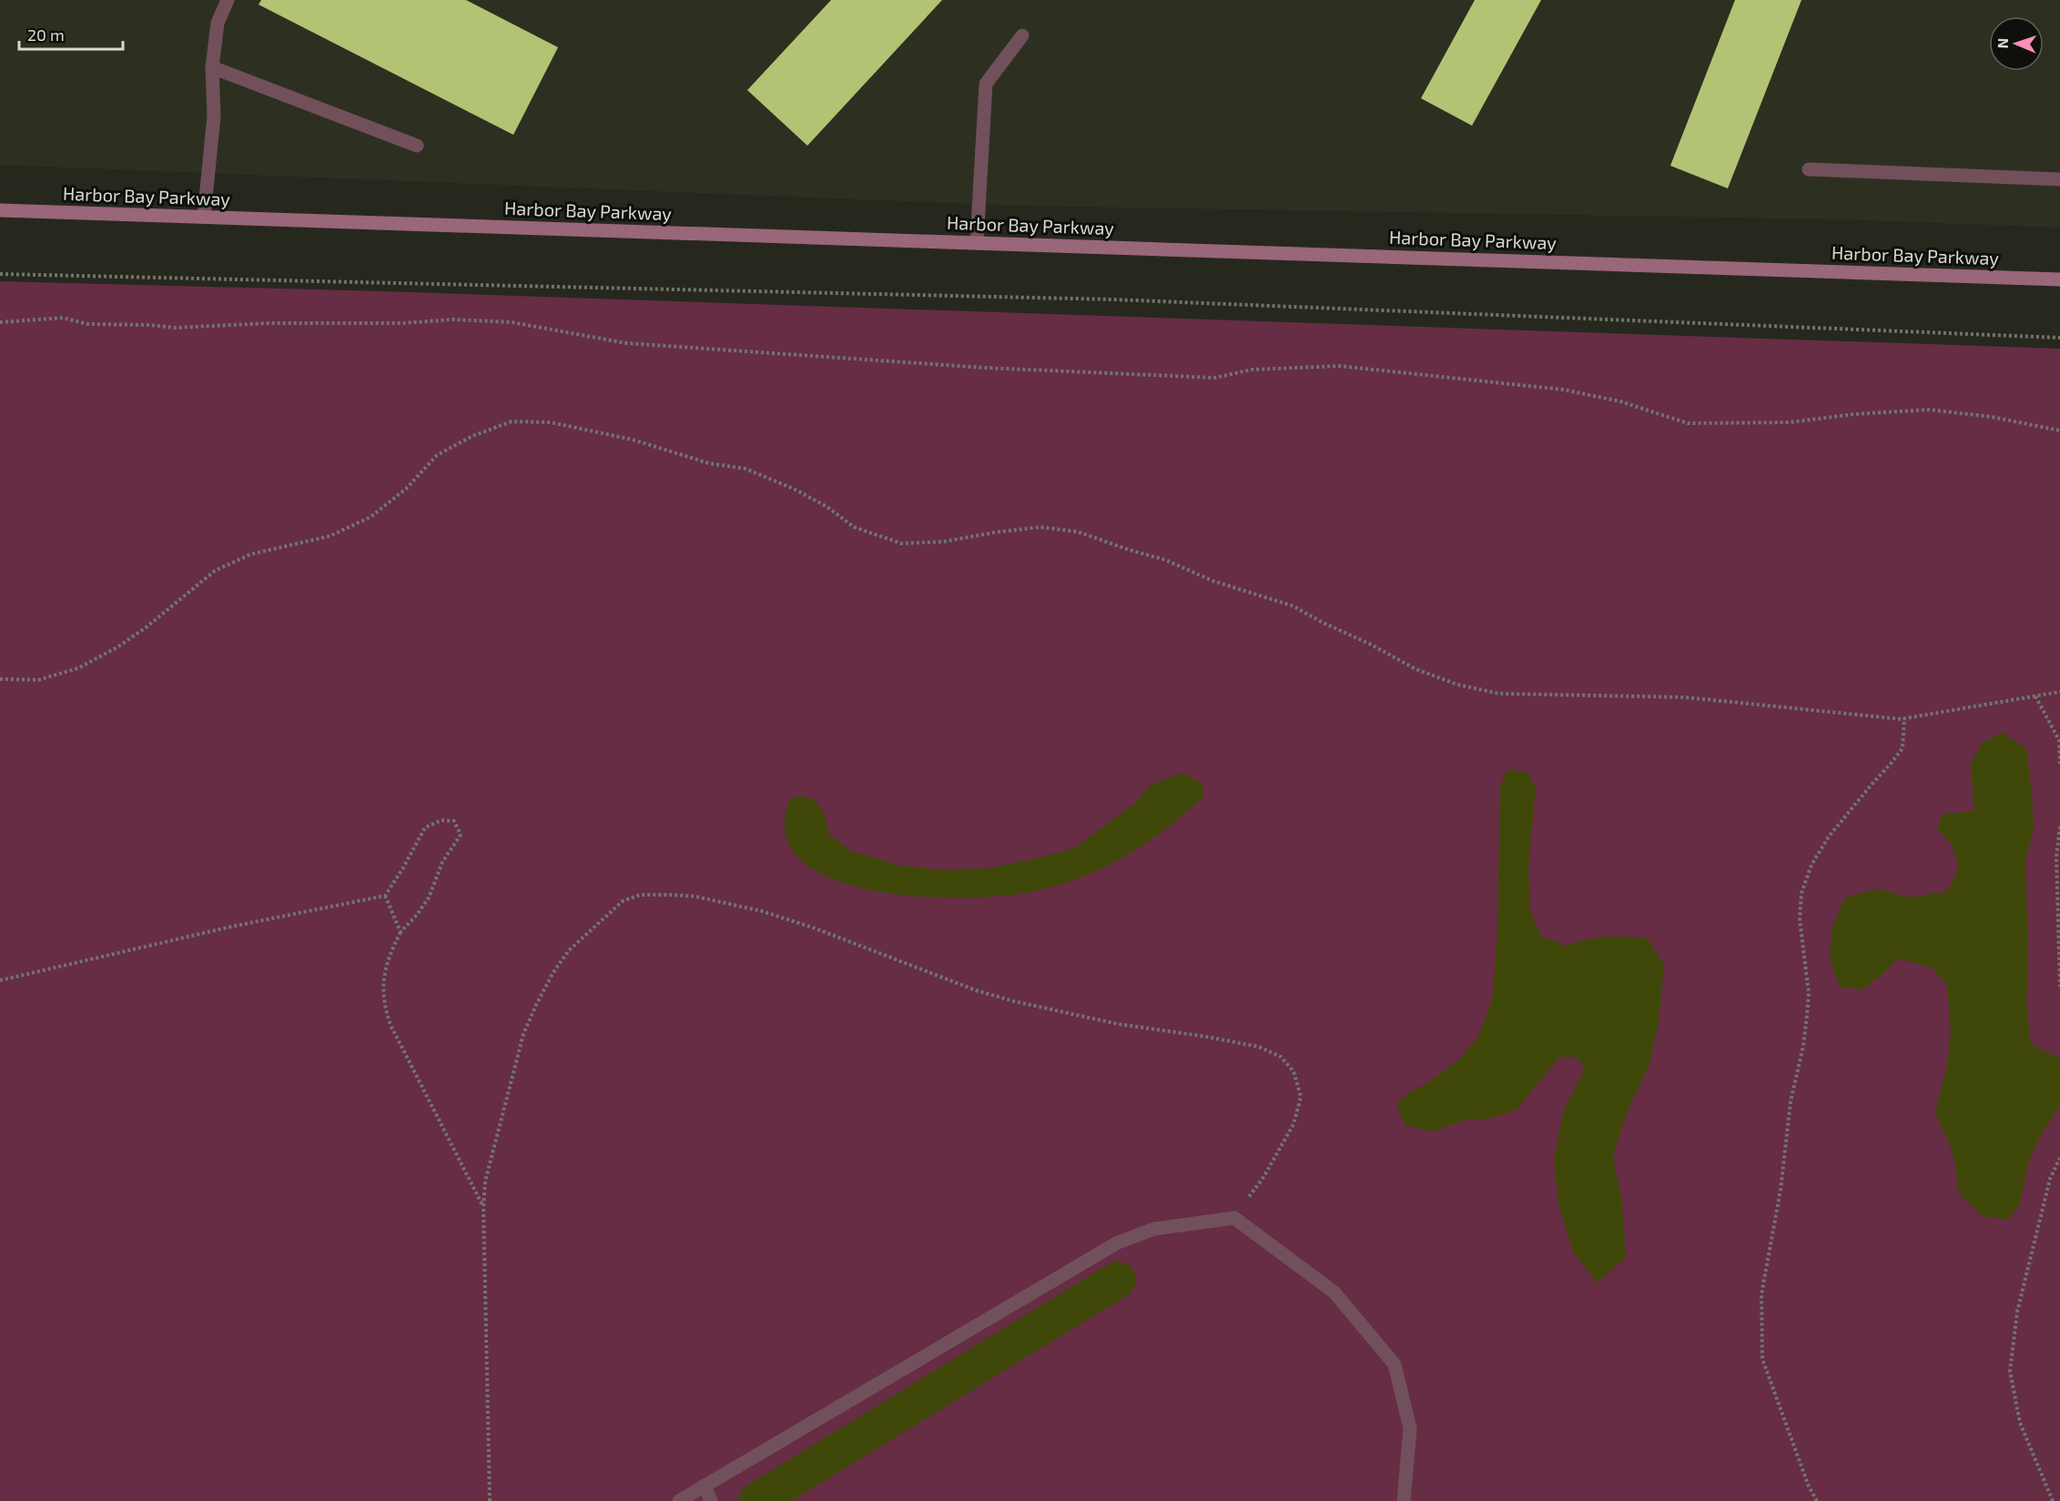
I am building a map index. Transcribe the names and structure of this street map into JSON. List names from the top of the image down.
{
  "streets": {
    "main road": ["Harbor Bay Parkway"]
  },
  "scale_bar": "20 m",
  "north": "left"
}
